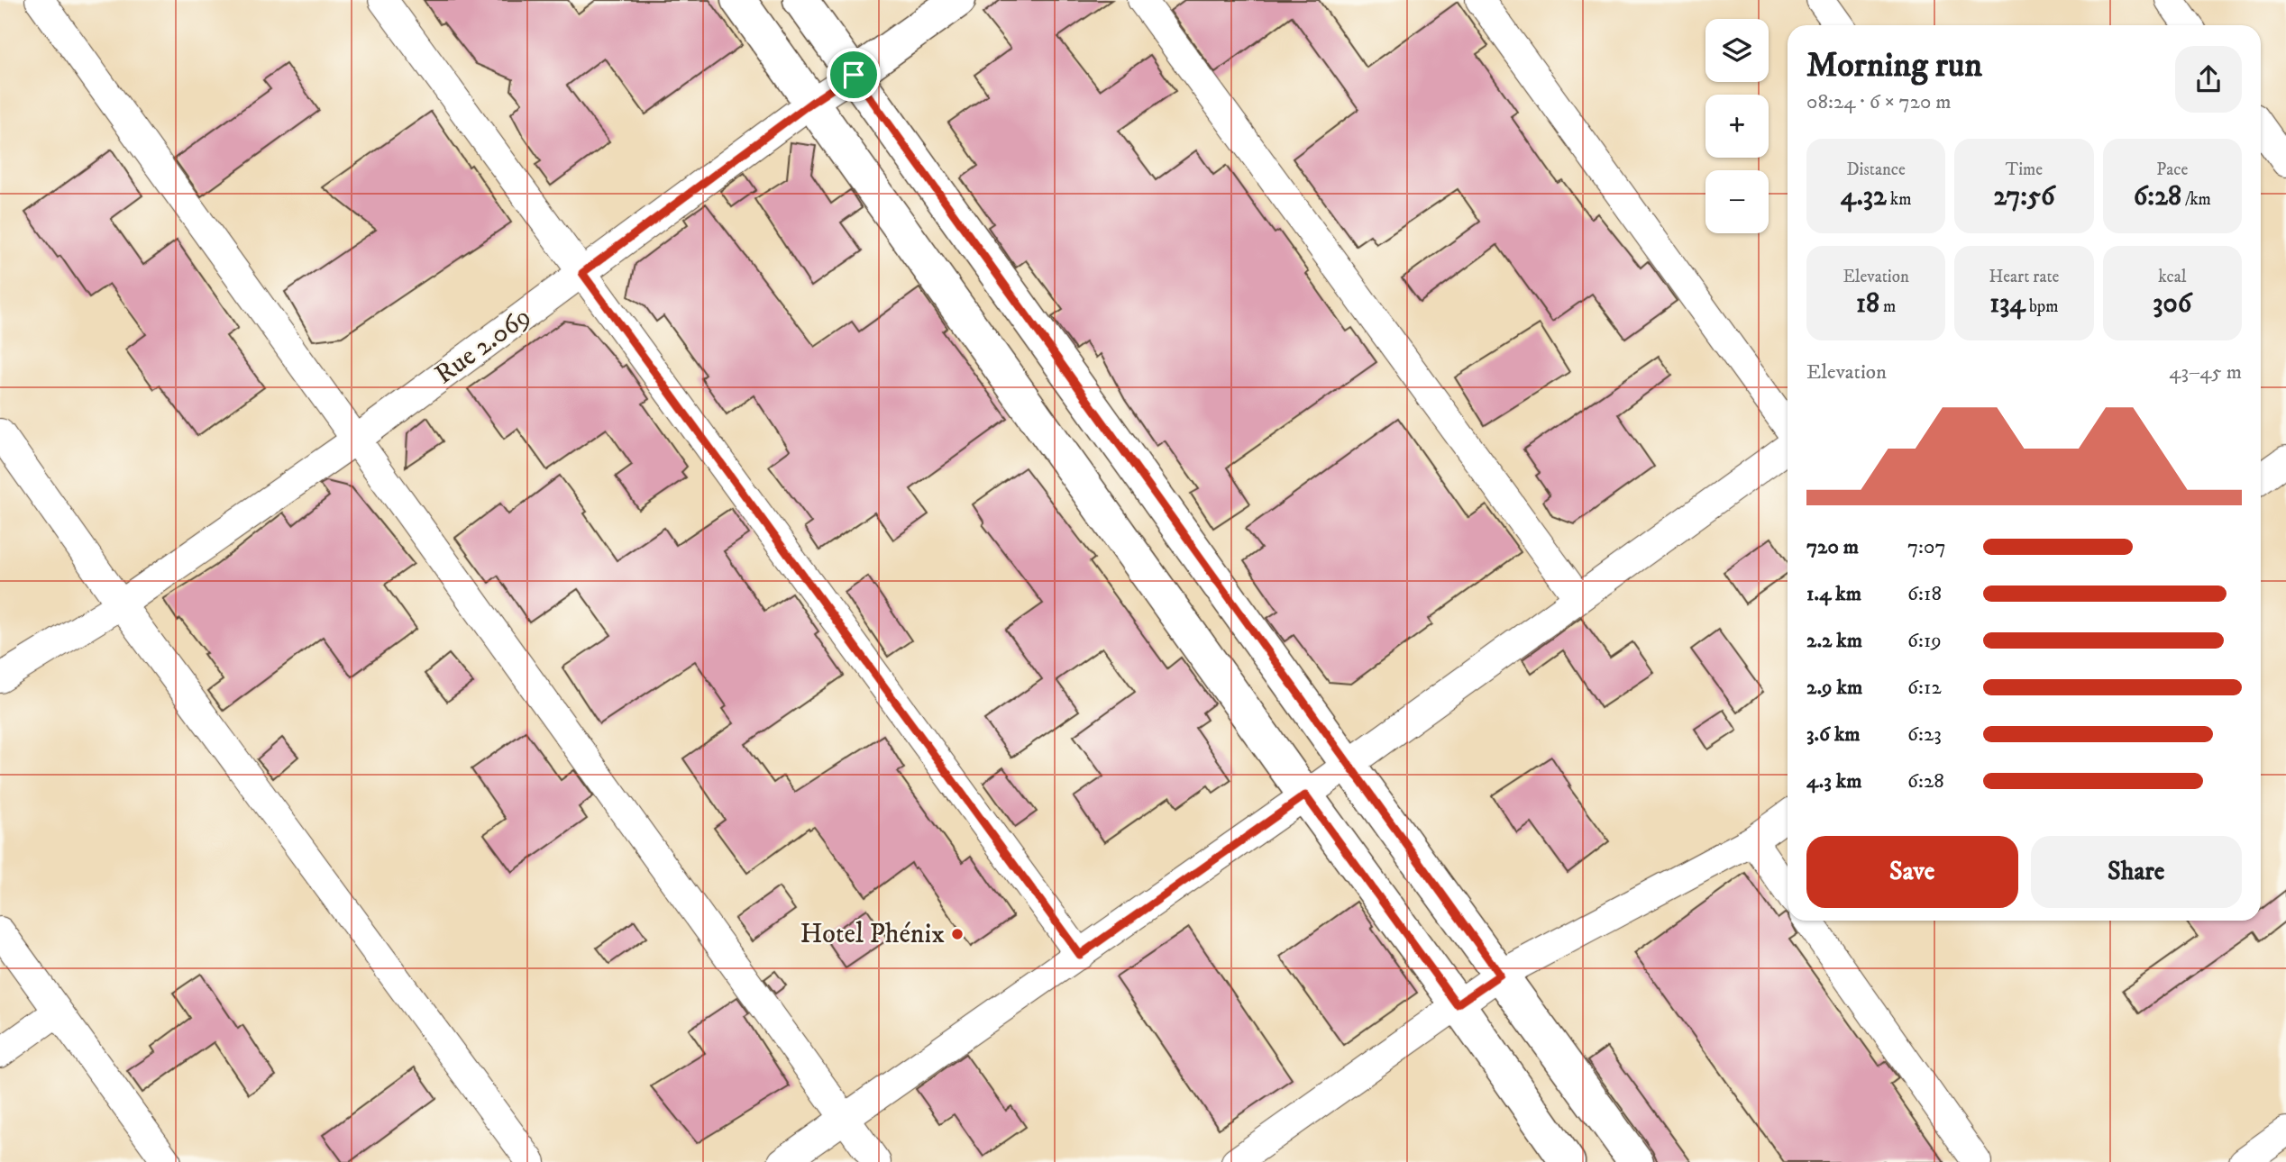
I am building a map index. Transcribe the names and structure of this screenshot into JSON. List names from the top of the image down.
{
  "streets": {
    "street": ["Rue 2.069"]
  },
  "places": ["Hotel Phénix"],
  "page": {
    "map_buttons": ["+", "−"],
    "heading": ["Morning run", "08:24 · 6 × 720 m"],
    "stats": [
      ["Distance", "4.32 km"],
      ["Time", "27:56"],
      ["Pace", "6:28 /km"],
      ["Elevation", "18 m"],
      ["Heart rate", "134 bpm"],
      ["kcal", "306"]
    ],
    "chart": ["Elevation", "43–45 m"],
    "list": [
      {
        "name": "720 m",
        "note": "7:07"
      },
      {
        "name": "1.4 km",
        "note": "6:18"
      },
      {
        "name": "2.2 km",
        "note": "6:19"
      },
      {
        "name": "2.9 km",
        "note": "6:12"
      },
      {
        "name": "3.6 km",
        "note": "6:23"
      },
      {
        "name": "4.3 km",
        "note": "6:28"
      }
    ],
    "buttons": ["Save", "Share"]
  }
}
